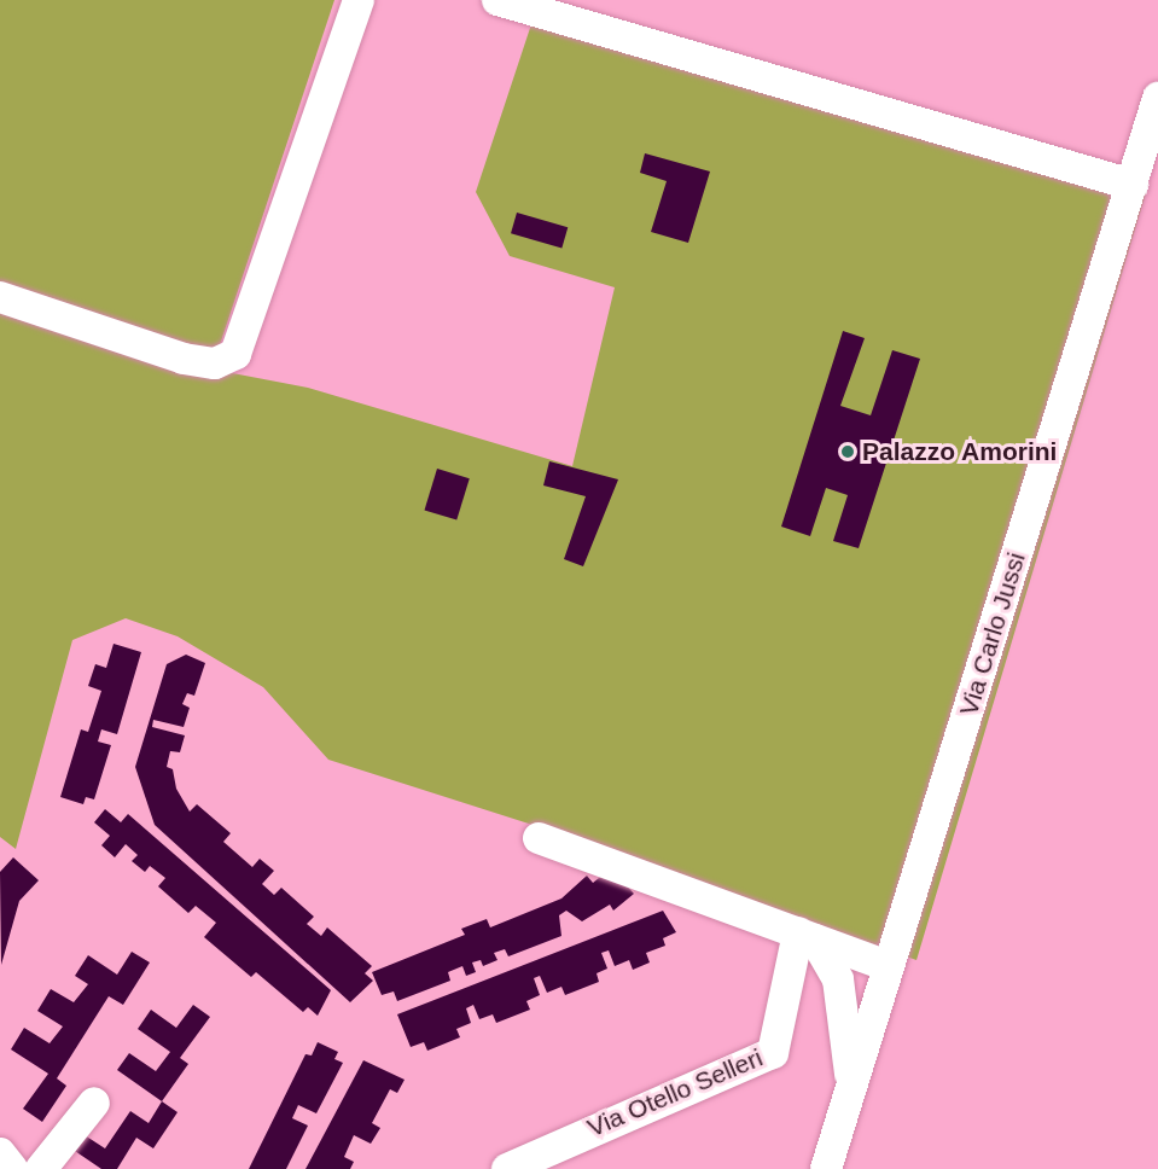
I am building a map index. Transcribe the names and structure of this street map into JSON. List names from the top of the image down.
{
  "streets": {
    "street": ["Via Carlo Jussi", "Via Otello Selleri"]
  },
  "places": ["Palazzo Amorini"]
}
